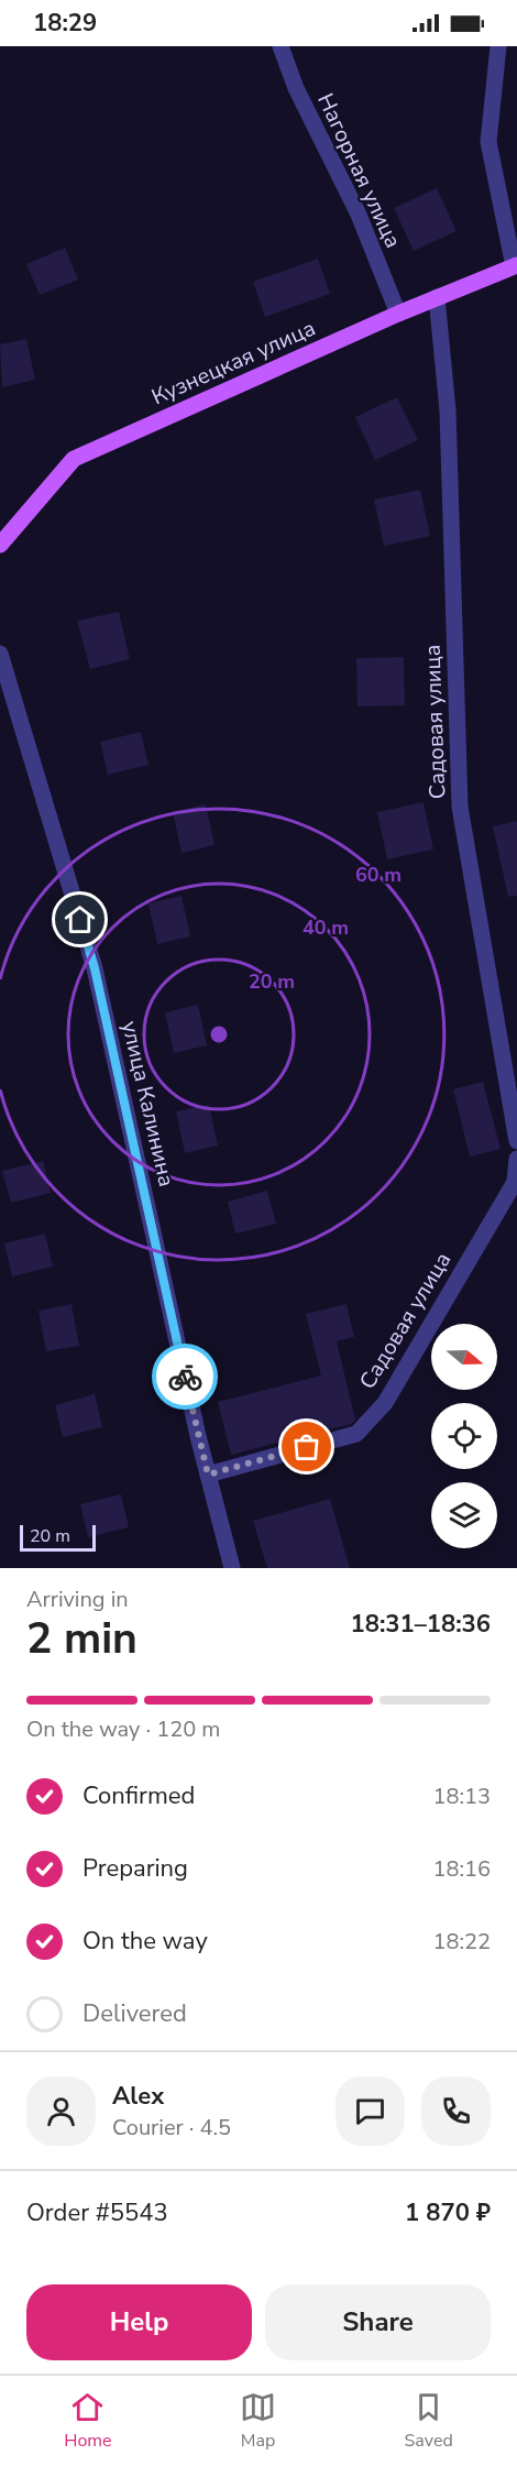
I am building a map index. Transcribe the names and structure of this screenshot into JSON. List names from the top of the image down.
{
  "streets": {
    "main road": ["Кузнецкая улица"],
    "street": ["Нагорная улица", "Садовая улица", "улица Калинина"]
  },
  "crossings": [
    ["Нагорная улица", "Кузнецкая улица"],
    ["Кузнецкая улица", "Садовая улица"],
    ["Садовая улица", "улица Калинина"]
  ],
  "scale_bar": "20 m",
  "north": "right",
  "page": {
    "status": "18:29",
    "scale": "20 m",
    "heading": ["2 min", "Arriving in", "18:31–18:36"],
    "panel": [
      "Alex",
      "Courier · 4.5",
      "Order #5543",
      "1 870 ₽"
    ],
    "bar": "On the way · 120 m",
    "list": [
      ["Confirmed", "18:13"],
      ["Preparing", "18:16"],
      ["On the way", "18:22"],
      "Delivered"
    ],
    "buttons": ["Help", "Share"],
    "tabs": ["Home", "Map", "Saved"]
  },
  "rings": ["60 m", "40 m", "20 m"]
}
